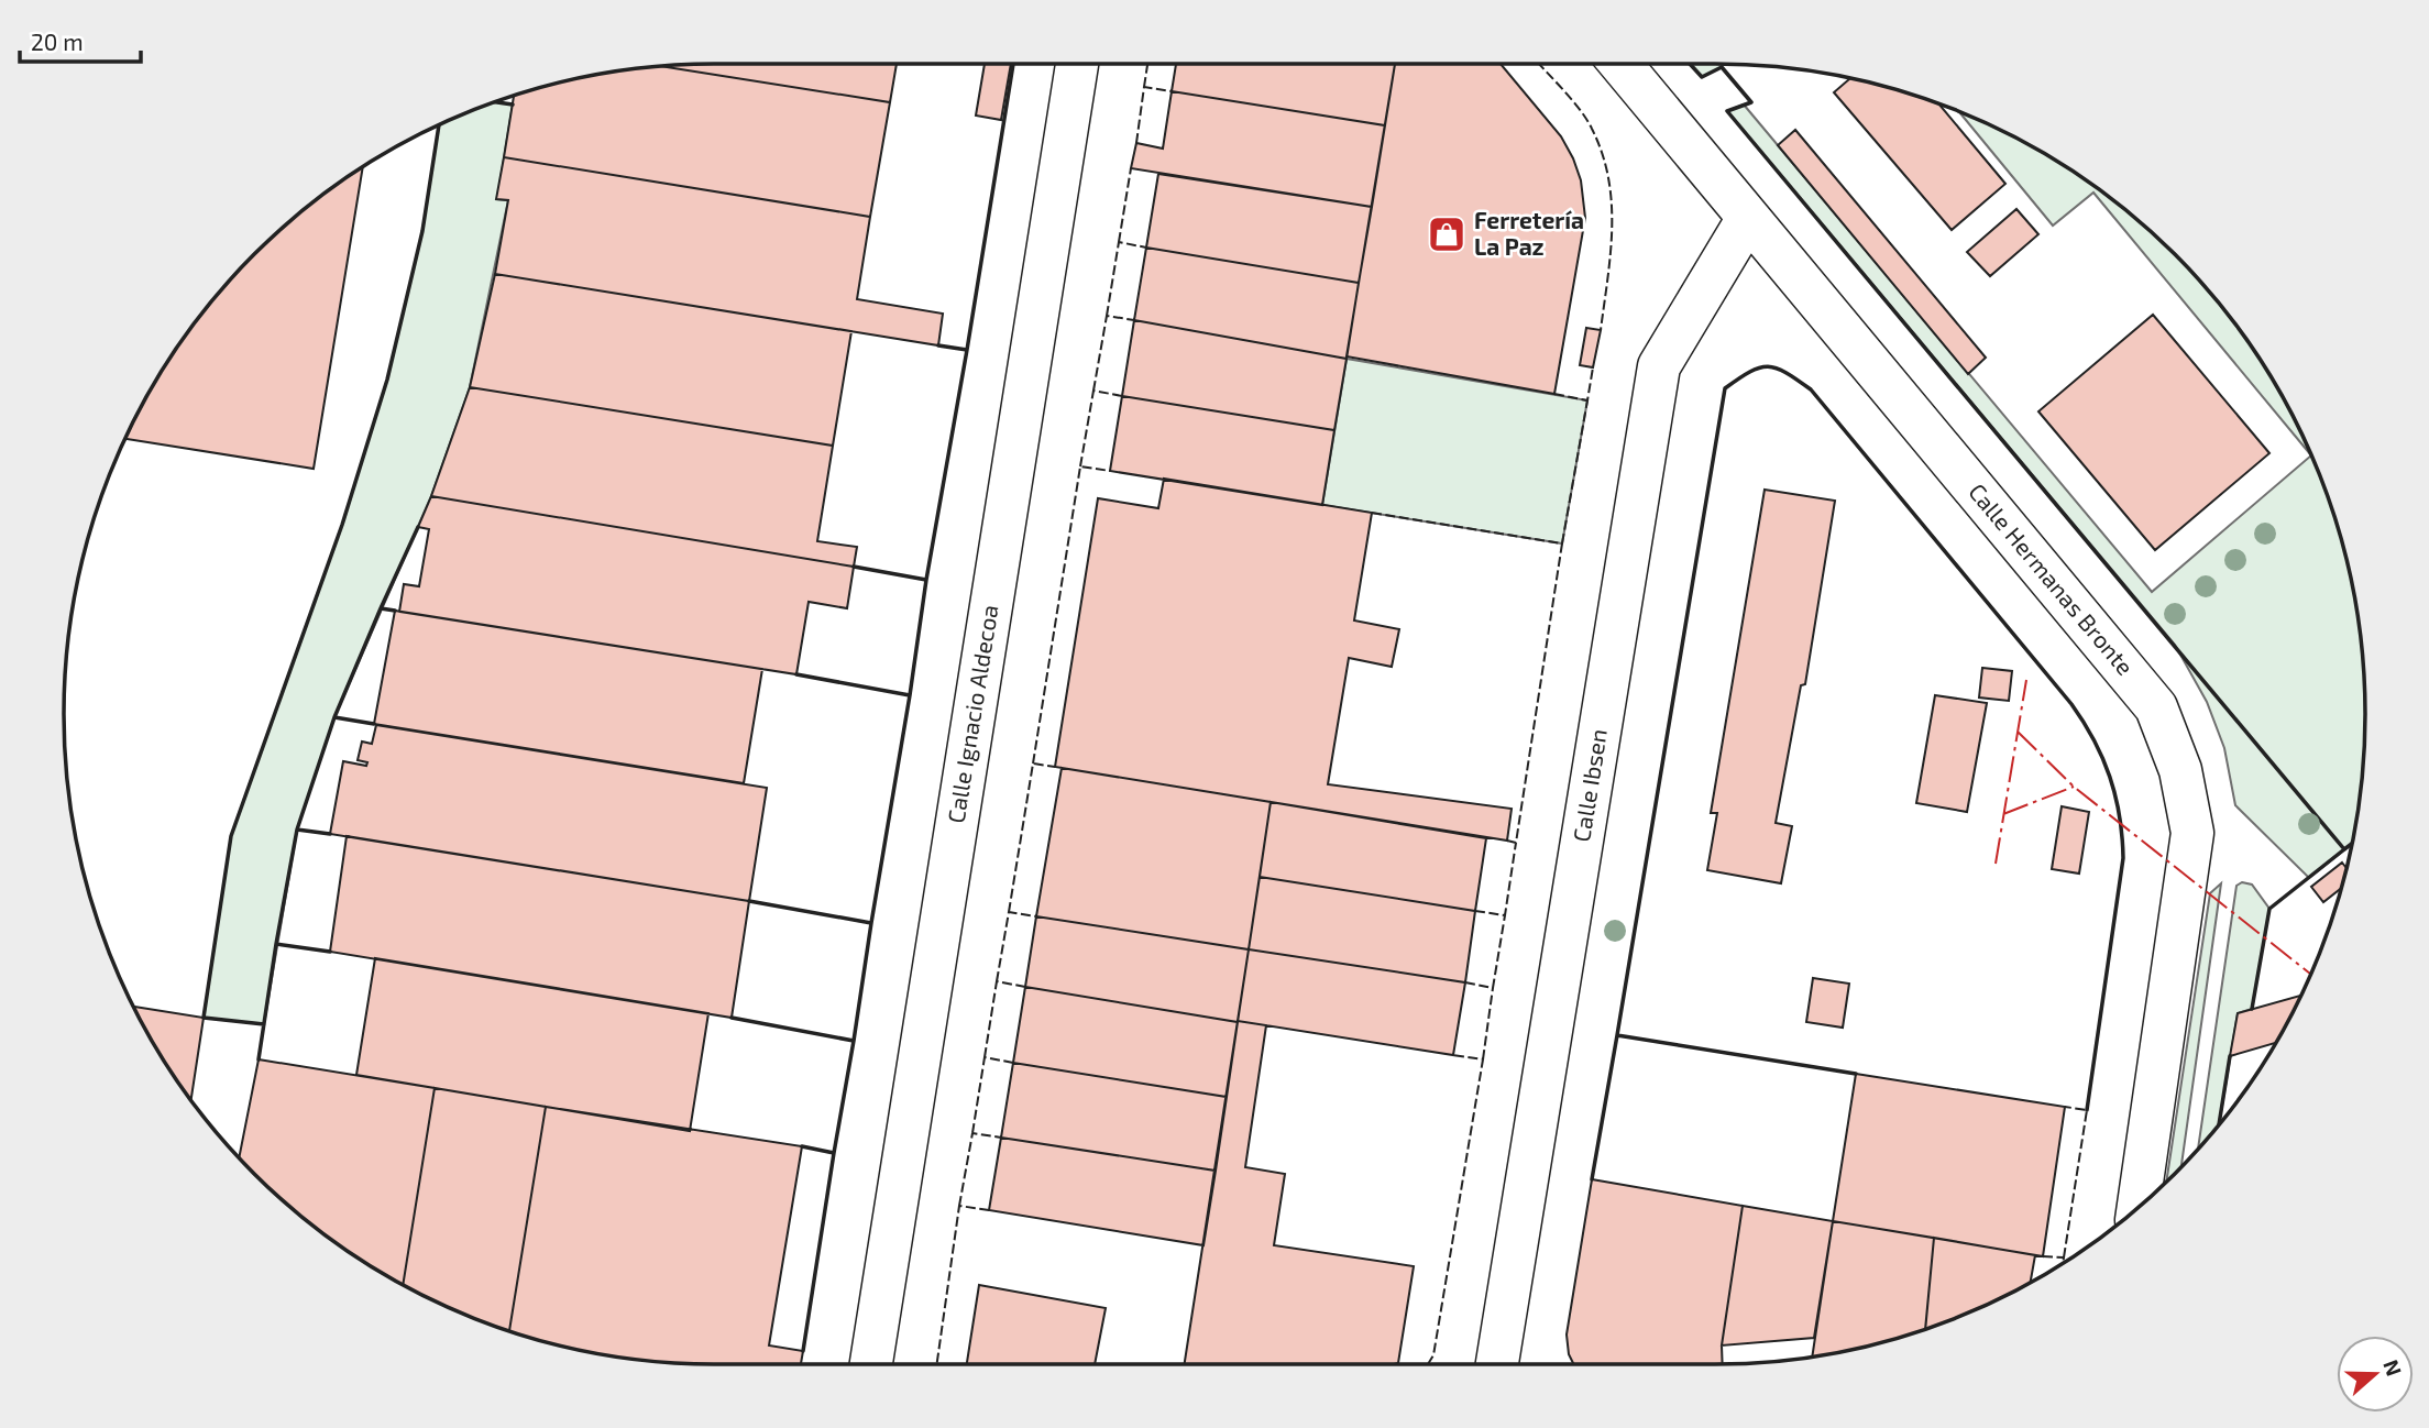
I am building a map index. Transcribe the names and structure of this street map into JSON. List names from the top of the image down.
{
  "streets": {
    "street": ["Calle Hermanas Bronte", "Calle Ignacio Aldecoa", "Calle Ibsen"]
  },
  "crossings": [
    ["Calle Hermanas Bronte", "Calle Ibsen"]
  ],
  "places": {
    "shop": ["Ferretería La Paz"]
  },
  "scale_bar": "20 m",
  "north": "right"
}
